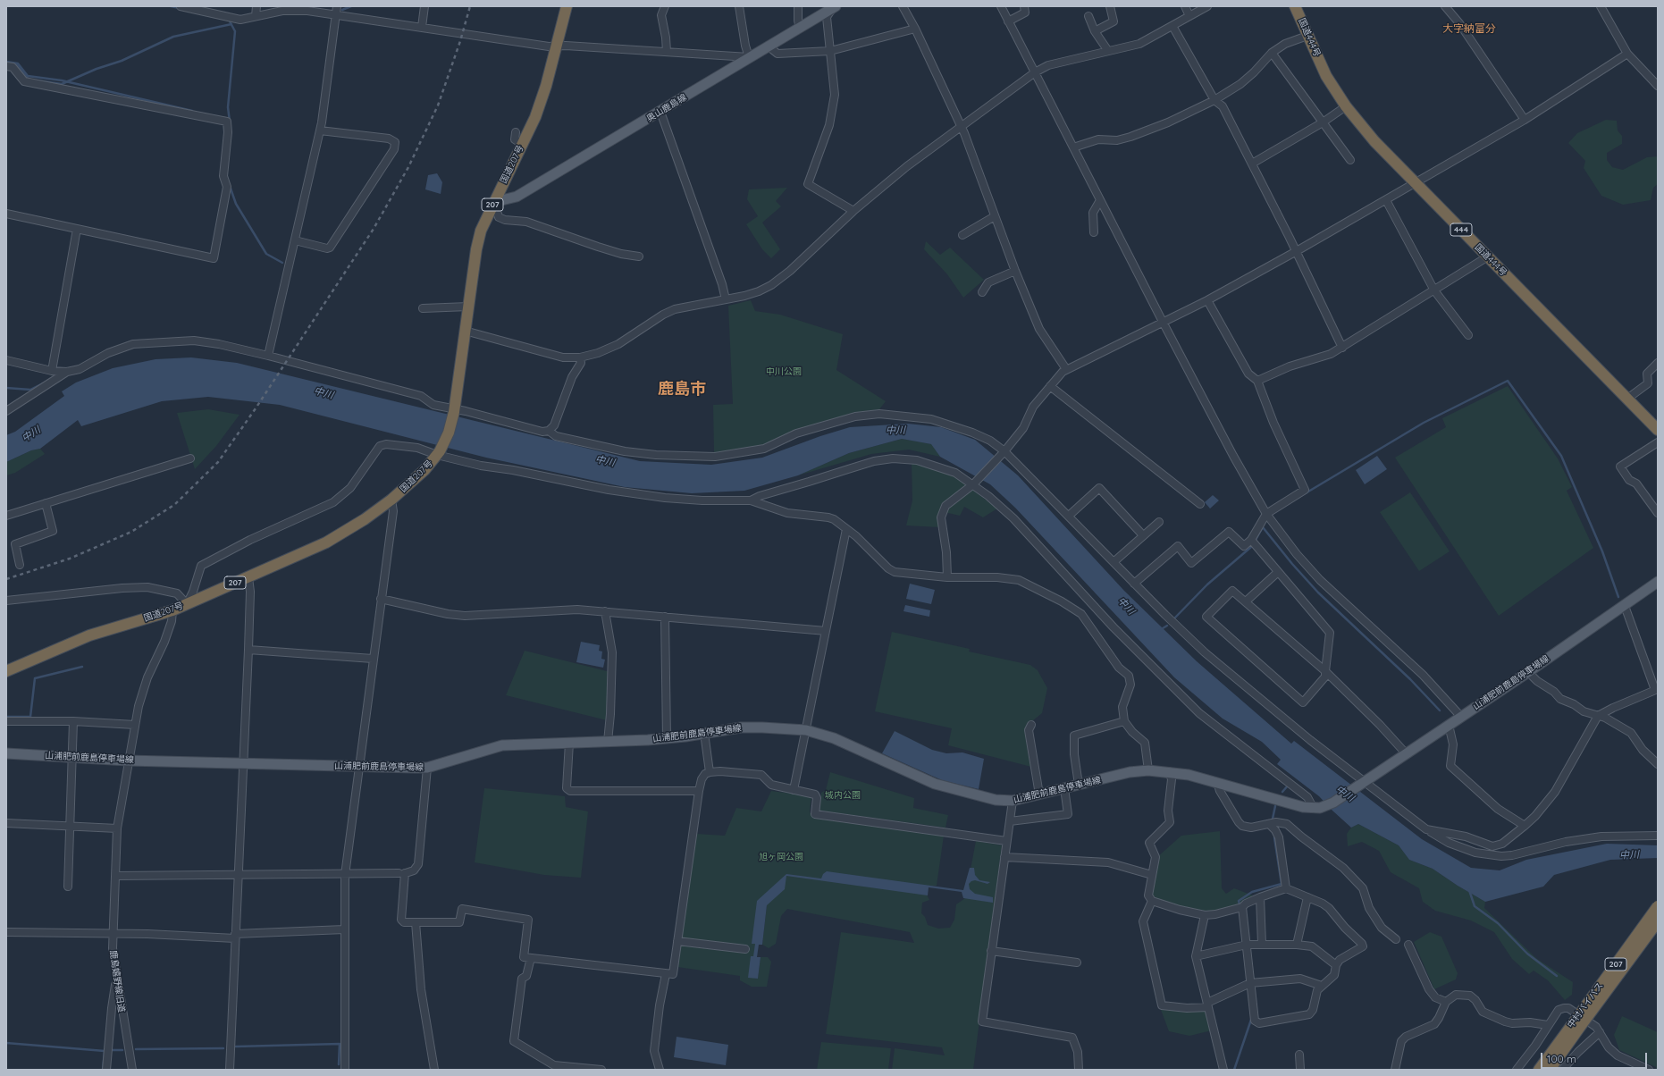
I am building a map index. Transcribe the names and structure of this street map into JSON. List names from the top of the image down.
{
  "streets": {
    "highway": [
      "国道444号",
      "国道207号",
      "207",
      "444",
      "中村バイパス"
    ],
    "main road": ["奥山鹿島線", "山浦肥前鹿島停車場線"],
    "street": ["鹿島嬉野線旧道"]
  },
  "crossings": [
    ["奥山鹿島線", "国道207号"],
    ["国道207号", "鹿島嬉野線旧道"],
    ["山浦肥前鹿島停車場線", "鹿島嬉野線旧道"]
  ],
  "districts": ["大字納富分", "鹿島市"],
  "water": ["中川"],
  "parks": ["中川公園", "城内公園", "旭ヶ岡公園"],
  "scale_bar": "100 m"
}
